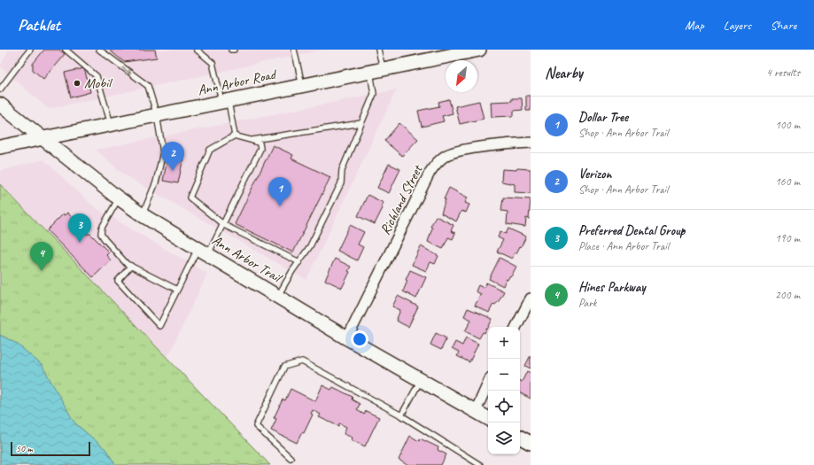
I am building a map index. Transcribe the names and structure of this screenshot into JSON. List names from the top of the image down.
{
  "streets": {
    "street": ["Ann Arbor Road", "Richland Street", "Ann Arbor Trail"]
  },
  "crossings": [
    ["Ann Arbor Road", "Ann Arbor Trail"],
    ["Richland Street", "Ann Arbor Trail"]
  ],
  "places": ["Mobil"],
  "scale_bar": "50 m",
  "north": "bottom left",
  "page": {
    "header": "Pathlet",
    "nav": ["Map", "Layers", "Share"],
    "heading": ["Nearby", "4 results"],
    "list": [
      {
        "mark": "1",
        "name": "Dollar Tree",
        "note": "Shop · Ann Arbor Trail",
        "value": "100 m"
      },
      {
        "mark": "2",
        "name": "Verizon",
        "note": "Shop · Ann Arbor Trail",
        "value": "160 m"
      },
      {
        "mark": "3",
        "name": "Preferred Dental Group",
        "note": "Place · Ann Arbor Trail",
        "value": "190 m"
      },
      {
        "mark": "4",
        "name": "Hines Parkway",
        "note": "Park",
        "value": "200 m"
      }
    ],
    "pins": [
      "2",
      "1",
      "3",
      "4"
    ],
    "map_buttons": ["+", "−"],
    "scale": "50 m"
  }
}
